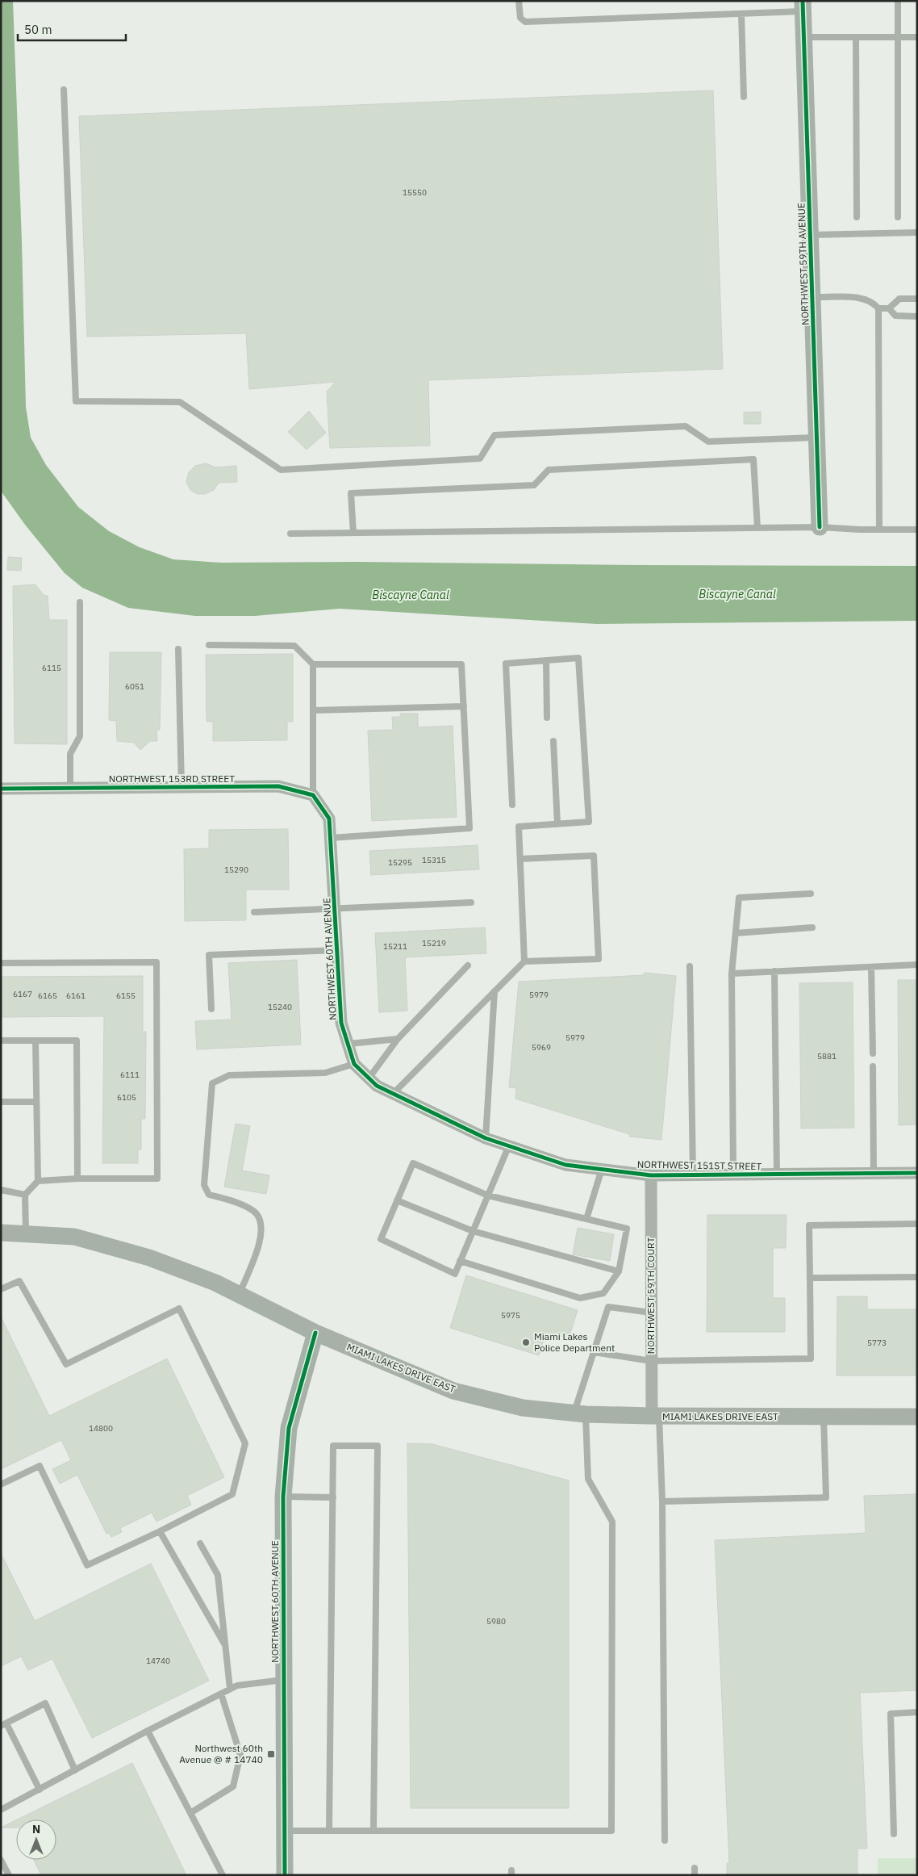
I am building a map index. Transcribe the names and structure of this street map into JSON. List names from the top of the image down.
{
  "streets": {
    "street": [
      "NORTHWEST 59TH AVENUE",
      "NORTHWEST 153RD STREET",
      "NORTHWEST 60TH AVENUE",
      "NORTHWEST 151ST STREET",
      "NORTHWEST 59TH COURT",
      "MIAMI LAKES DRIVE EAST"
    ]
  },
  "crossings": [
    ["NORTHWEST 153RD STREET", "NORTHWEST 60TH AVENUE"],
    ["NORTHWEST 60TH AVENUE", "MIAMI LAKES DRIVE EAST"],
    ["NORTHWEST 151ST STREET", "NORTHWEST 59TH COURT"],
    ["NORTHWEST 59TH COURT", "MIAMI LAKES DRIVE EAST"]
  ],
  "water": ["Biscayne Canal"],
  "places": {
    "other": ["Miami Lakes Police Department"],
    "transit": ["Northwest 60th Avenue @ # 14740"]
  },
  "house_numbers": [
    "15550",
    "6115",
    "6051",
    "15315",
    "15295",
    "15290",
    "15219",
    "15211",
    "6167",
    "5979",
    "6165",
    "6161",
    "6155",
    "15240",
    "5979",
    "5969",
    "5881",
    "6111",
    "6105",
    "5975",
    "5773",
    "14800",
    "5980",
    "14740"
  ],
  "scale_bar": "50 m",
  "north": "top"
}
